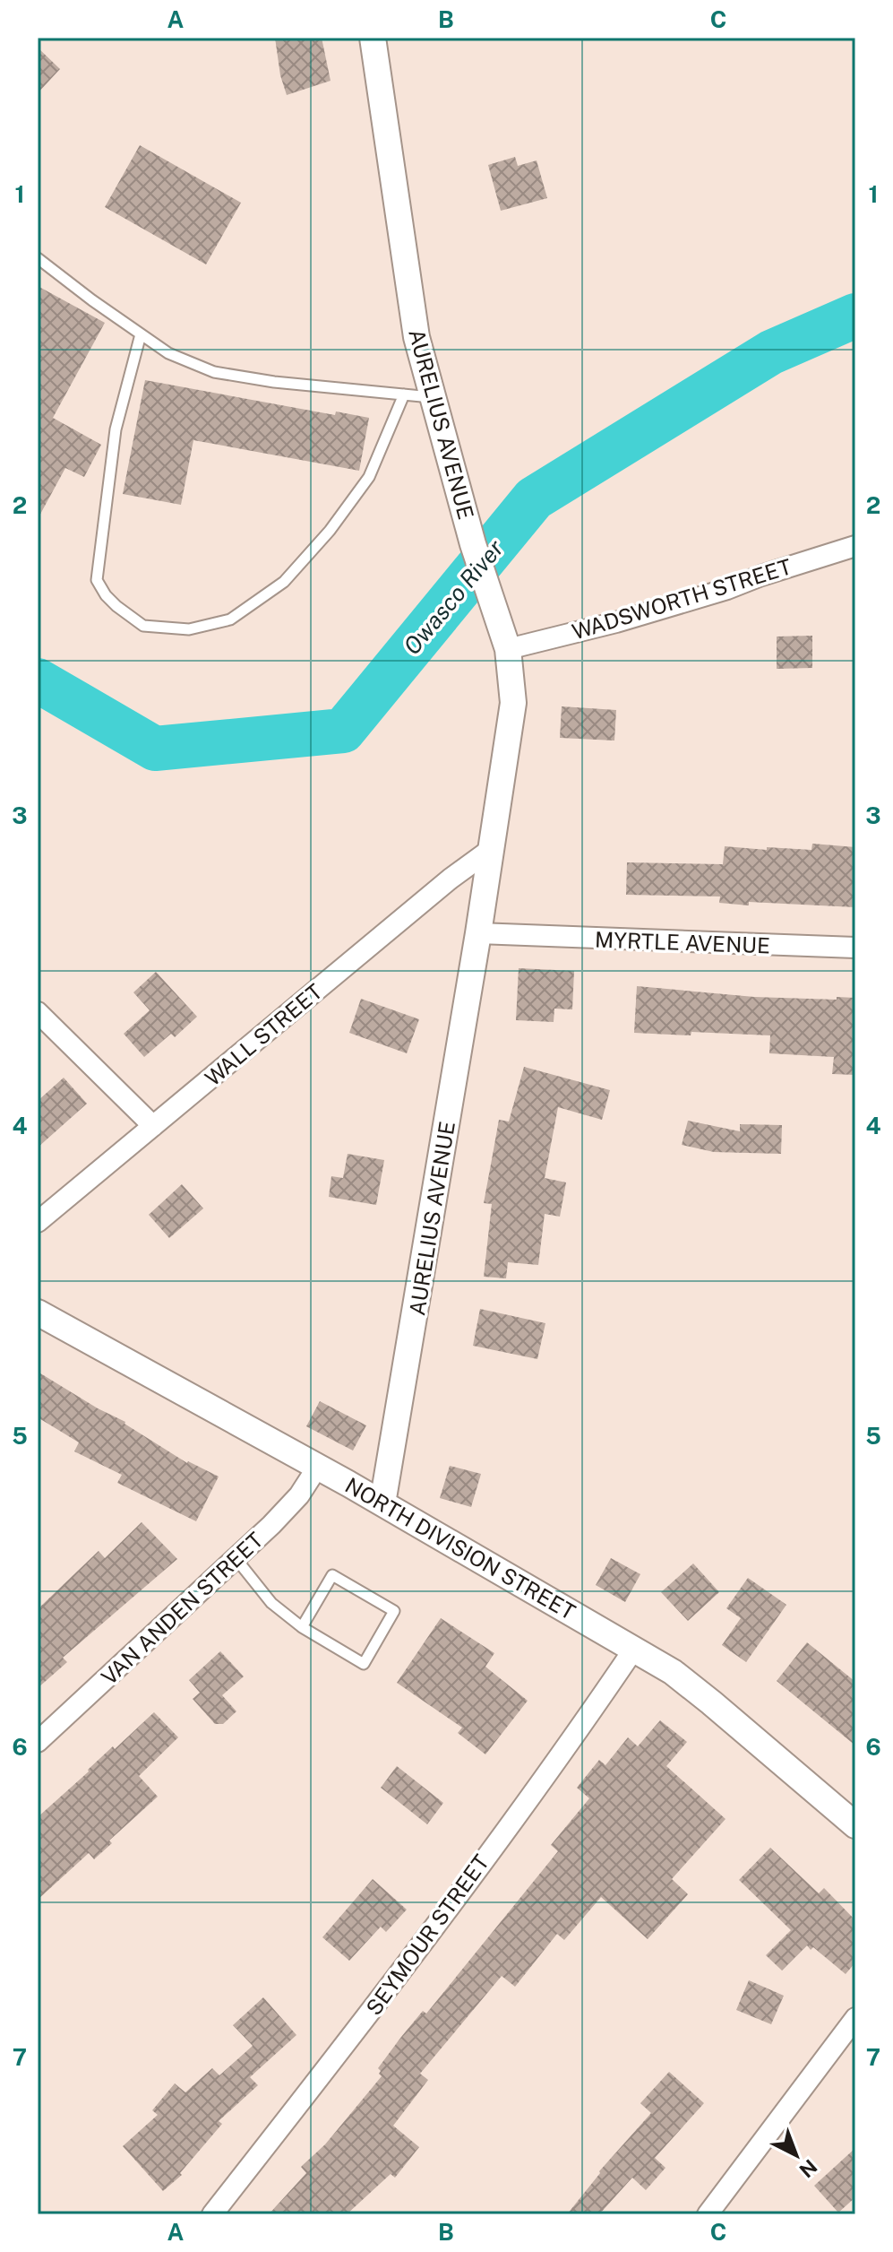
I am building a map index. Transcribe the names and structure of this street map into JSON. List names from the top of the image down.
{
  "streets": {
    "street": [
      "AURELIUS AVENUE",
      "WADSWORTH STREET",
      "MYRTLE AVENUE",
      "WALL STREET",
      "NORTH DIVISION STREET",
      "VAN ANDEN STREET",
      "SEYMOUR STREET"
    ]
  },
  "crossings": [
    ["AURELIUS AVENUE", "WADSWORTH STREET"],
    ["AURELIUS AVENUE", "MYRTLE AVENUE"],
    ["AURELIUS AVENUE", "WALL STREET"],
    ["AURELIUS AVENUE", "NORTH DIVISION STREET"],
    ["NORTH DIVISION STREET", "VAN ANDEN STREET"],
    ["NORTH DIVISION STREET", "SEYMOUR STREET"]
  ],
  "water": ["Owasco River"],
  "north": "bottom right",
  "grid": {
    "columns": ["A", "B", "C"],
    "rows": [
      "1",
      "2",
      "3",
      "4",
      "5",
      "6",
      "7"
    ]
  }
}
